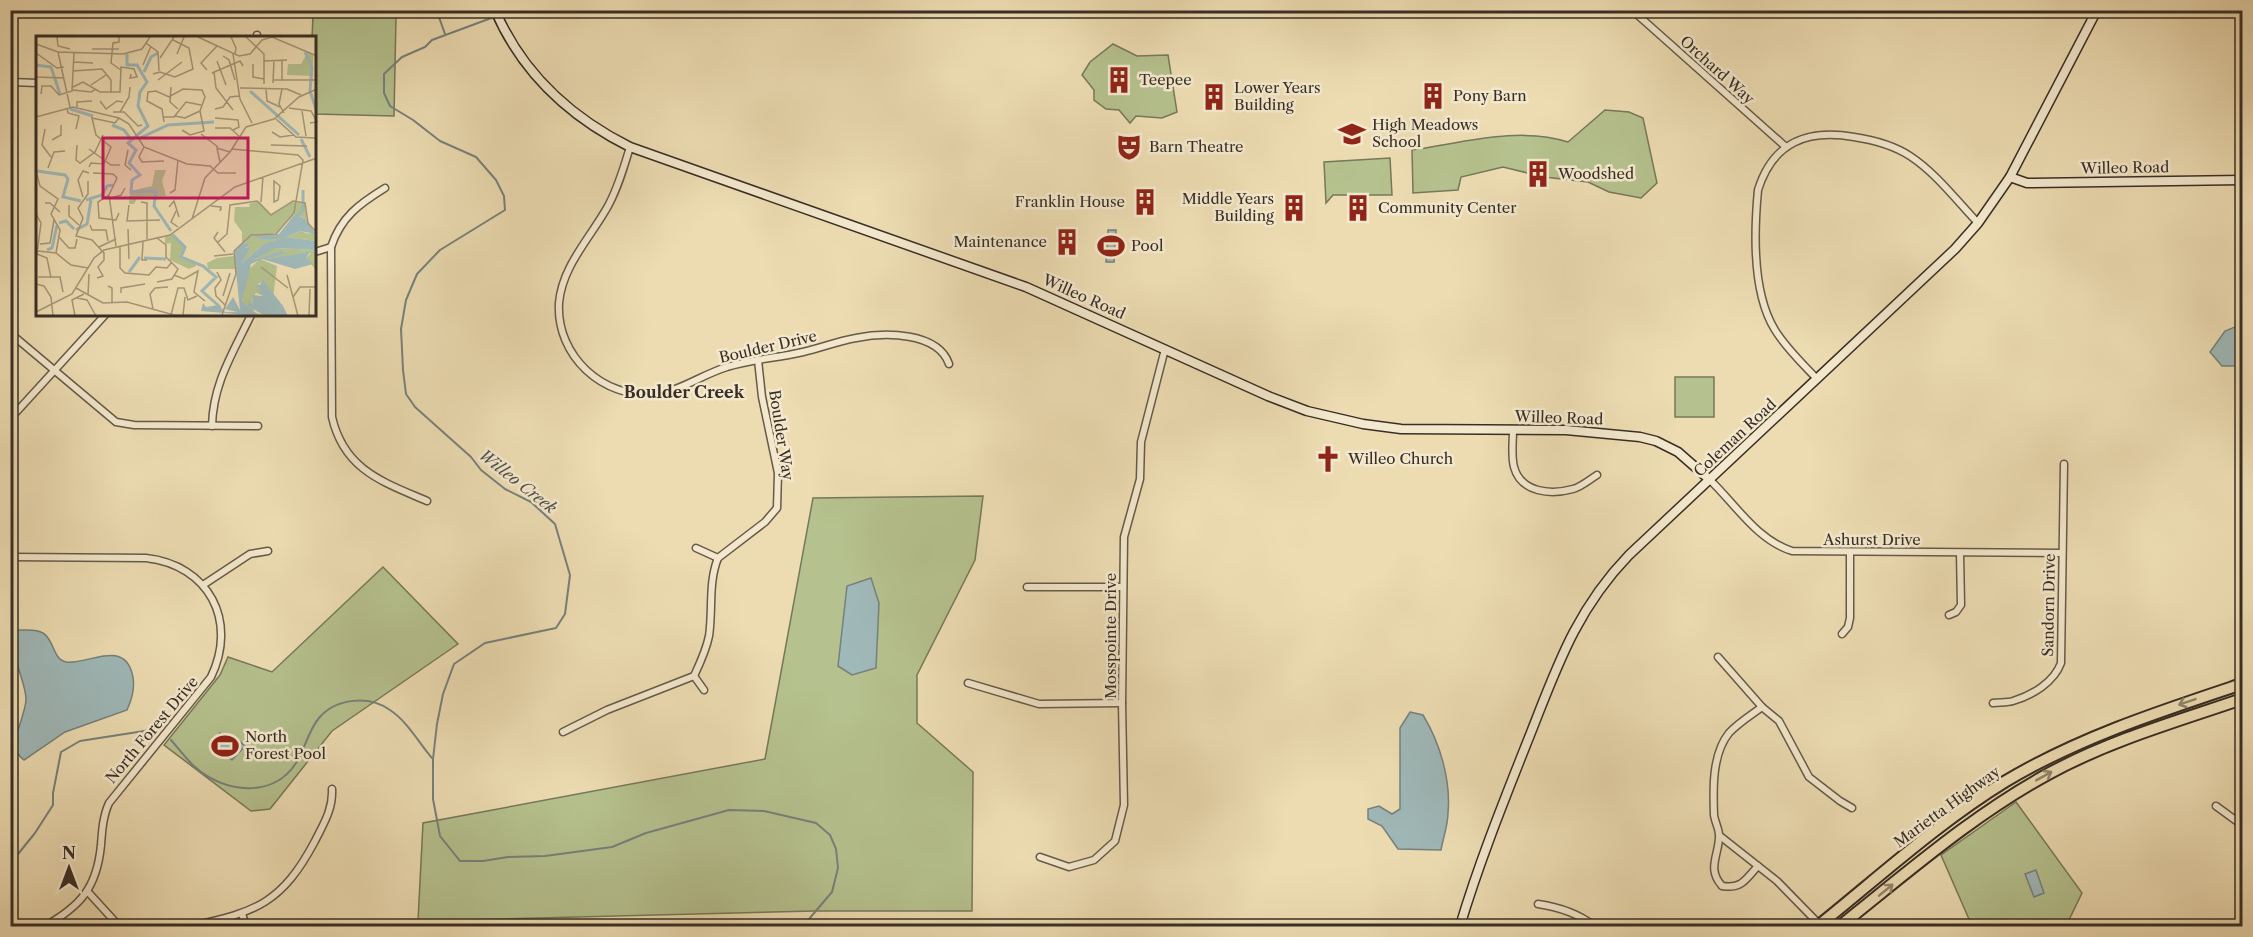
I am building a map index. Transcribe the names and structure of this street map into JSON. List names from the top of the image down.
{
  "streets": {
    "highway": ["Marietta Highway"],
    "street": [
      "Orchard Way",
      "Willeo Road",
      "Boulder Drive",
      "Boulder Way",
      "Coleman Road",
      "Ashurst Drive",
      "Sandorn Drive",
      "Mosspointe Drive",
      "North Forest Drive"
    ]
  },
  "crossings": [
    ["Willeo Road", "Boulder Drive"],
    ["Willeo Road", "Coleman Road"],
    ["Willeo Road", "Ashurst Drive"],
    ["Willeo Road", "Mosspointe Drive"],
    ["Boulder Drive", "Boulder Way"],
    ["Coleman Road", "Ashurst Drive"],
    ["Ashurst Drive", "Sandorn Drive"]
  ],
  "districts": ["Boulder Creek"],
  "water": ["Willeo Creek"],
  "places": {
    "building": [
      "Teepee",
      "Pony Barn",
      "Lower Years Building",
      "Woodshed",
      "Franklin House",
      "Middle Years Building",
      "Community Center",
      "Maintenance"
    ],
    "school or university": ["High Meadows School"],
    "theatre": ["Barn Theatre"],
    "sports": ["Pool", "North Forest Pool"],
    "church": ["Willeo Church"]
  },
  "north": "top"
}
